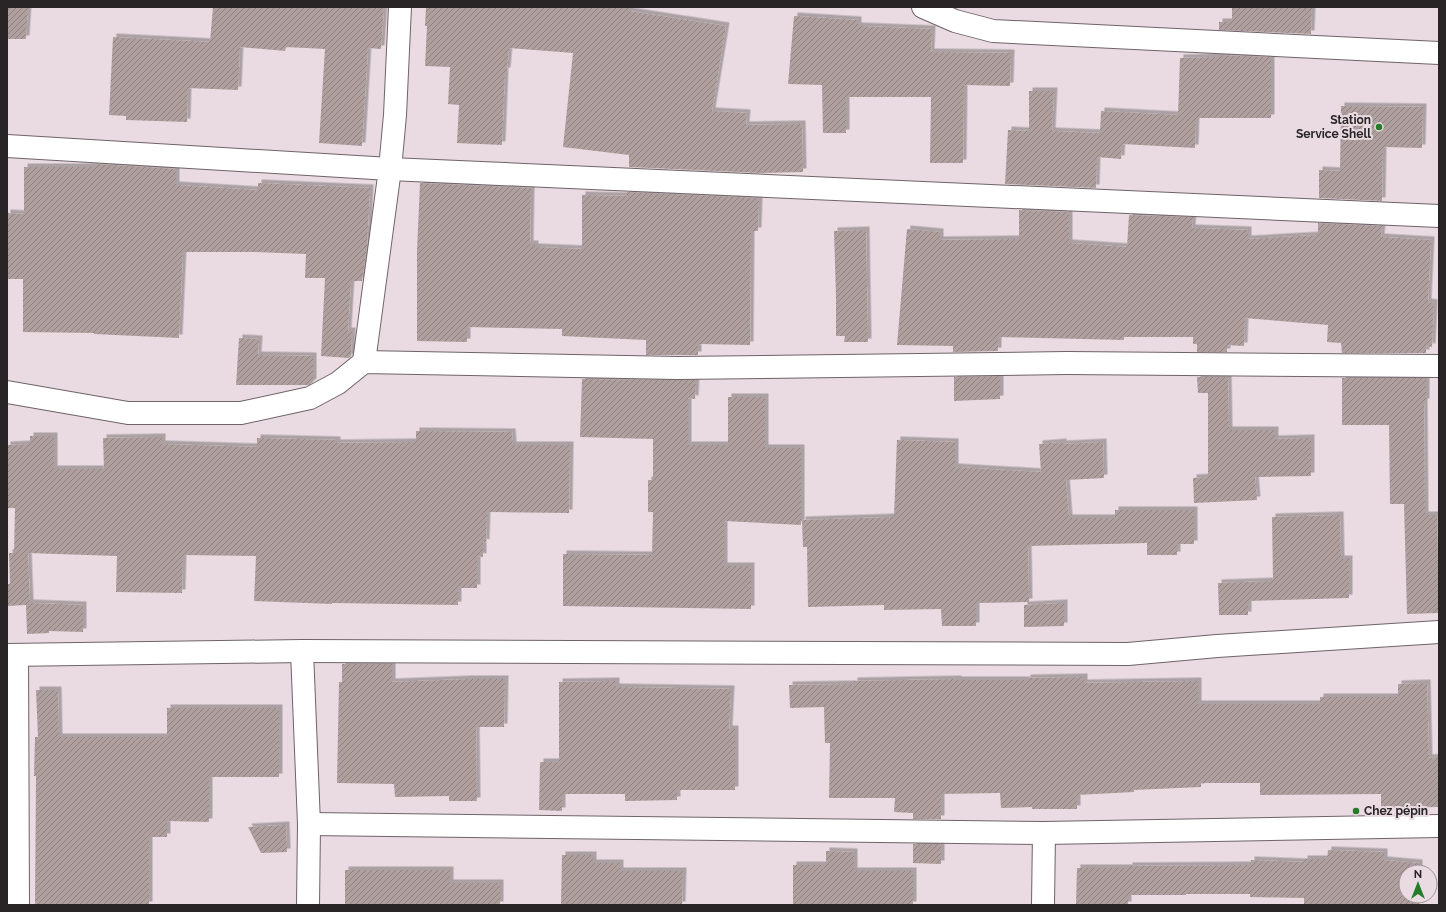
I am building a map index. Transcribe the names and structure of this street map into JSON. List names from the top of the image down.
{
  "places": ["Station Service Shell", "Chez pépin"],
  "north": "top"
}
